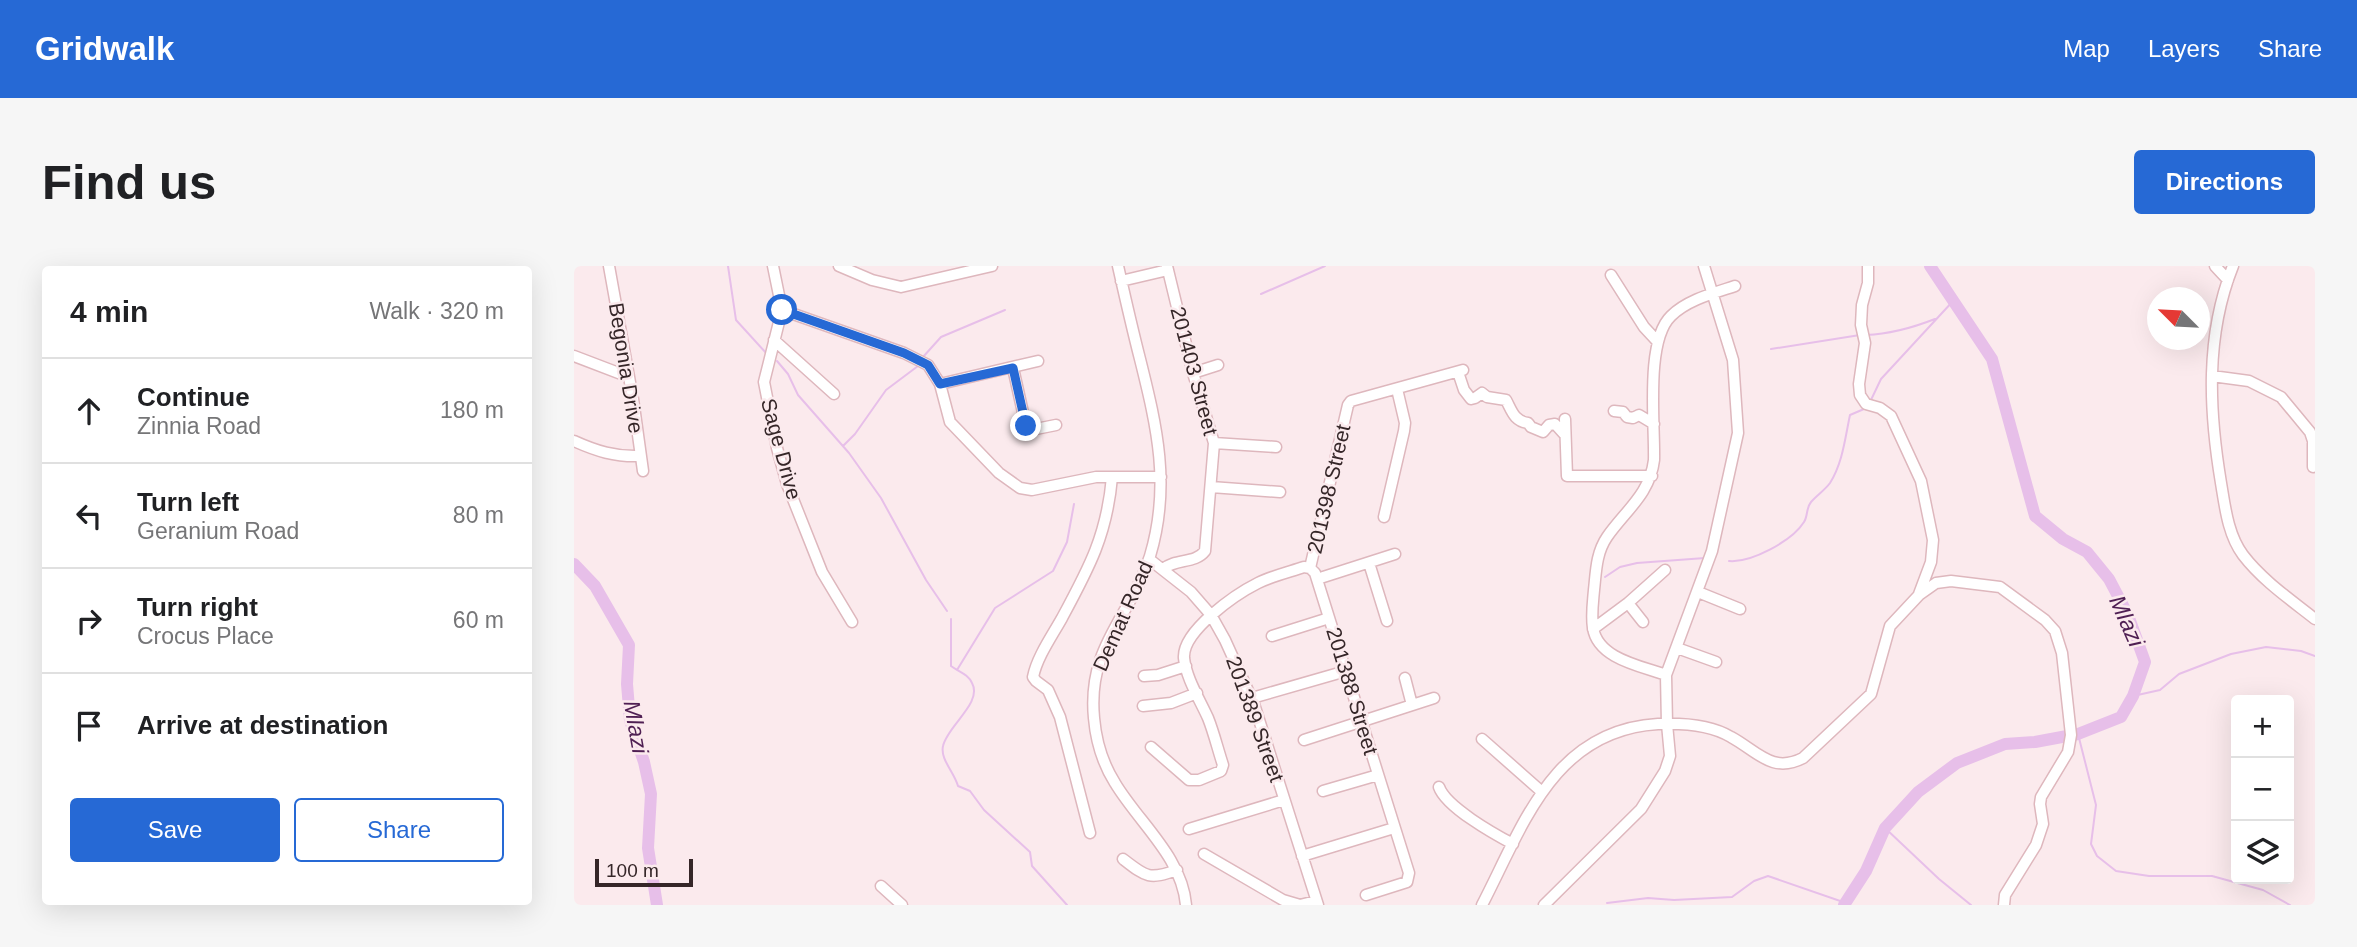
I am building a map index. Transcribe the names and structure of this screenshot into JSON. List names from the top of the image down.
{
  "streets": {
    "street": [
      "Begonia Drive",
      "201403 Street",
      "Sage Drive",
      "201398 Street",
      "Demat Road",
      "201388 Street",
      "201389 Street"
    ]
  },
  "crossings": [
    ["201403 Street", "Demat Road"],
    ["201403 Street", "201389 Street"],
    ["201398 Street", "201388 Street"],
    ["Demat Road", "201389 Street"]
  ],
  "water": ["Mlazi"],
  "scale_bar": "100 m",
  "north": "top left",
  "page": {
    "header": "Gridwalk",
    "nav": ["Map", "Layers", "Share"],
    "buttons": [
      "Directions",
      ["Save", "Share"]
    ],
    "title": "Find us",
    "heading": ["4 min", "Walk · 320 m"],
    "list": [
      ["Continue", "Zinnia Road", "180 m"],
      ["Turn left", "Geranium Road", "80 m"],
      ["Turn right", "Crocus Place", "60 m"],
      "Arrive at destination"
    ],
    "map_buttons": ["+", "−"],
    "scale": "100 m"
  }
}
